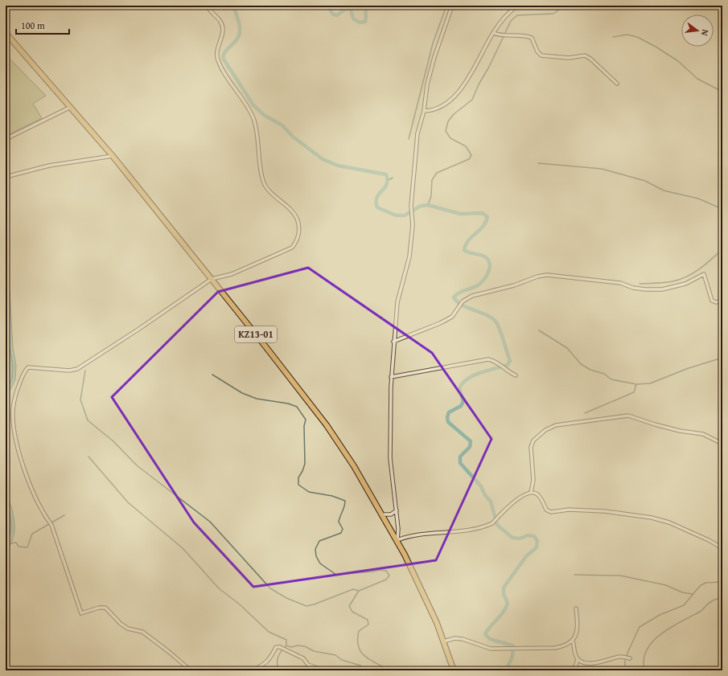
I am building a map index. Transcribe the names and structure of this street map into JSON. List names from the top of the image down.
{
  "streets": {
    "highway": ["KZ13-01"]
  },
  "scale_bar": "100 m",
  "north": "right"
}
